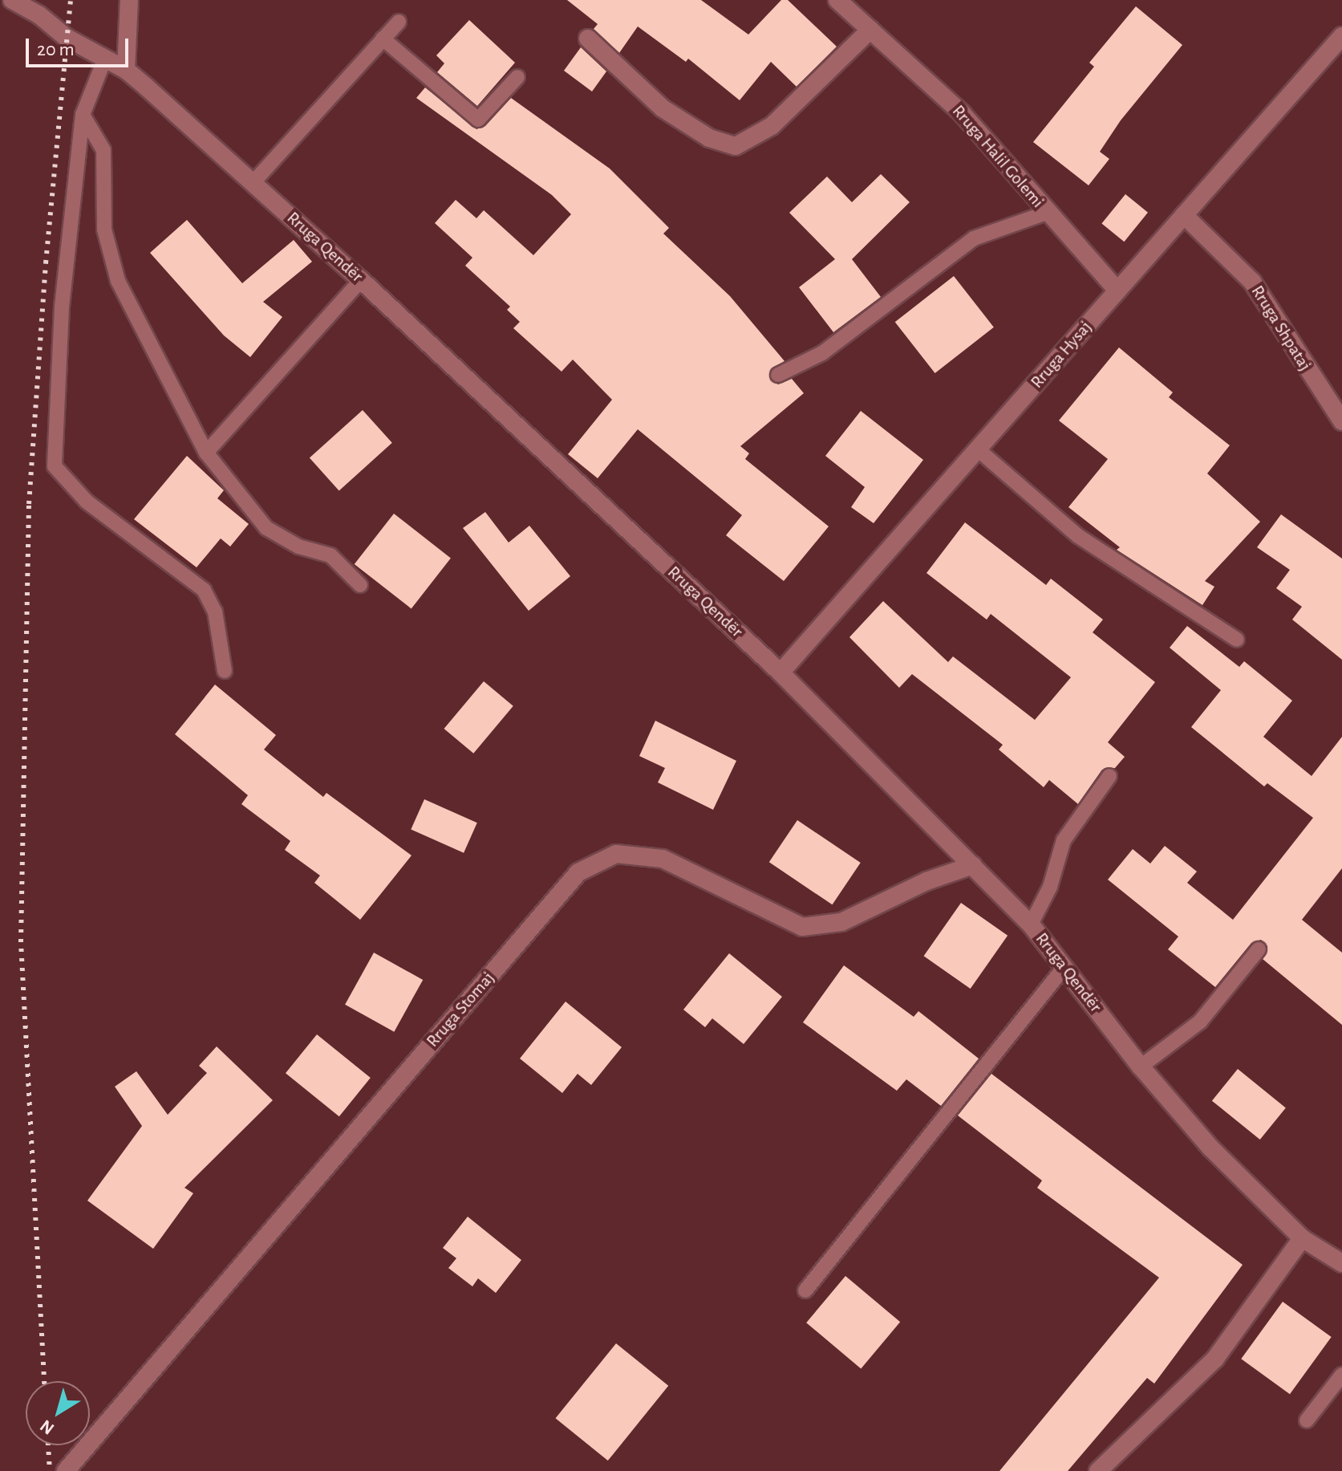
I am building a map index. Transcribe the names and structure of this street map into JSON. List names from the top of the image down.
{
  "streets": {
    "street": [
      "Rruga Halil Golemi",
      "Rruga Qendër",
      "Rruga Shpataj",
      "Rruga Hysaj",
      "Rruga Stomaj"
    ]
  },
  "crossings": [
    ["Rruga Halil Golemi", "Rruga Hysaj"],
    ["Rruga Qendër", "Rruga Hysaj"],
    ["Rruga Qendër", "Rruga Stomaj"],
    ["Rruga Shpataj", "Rruga Hysaj"]
  ],
  "scale_bar": "20 m",
  "north": "bottom left"
}
